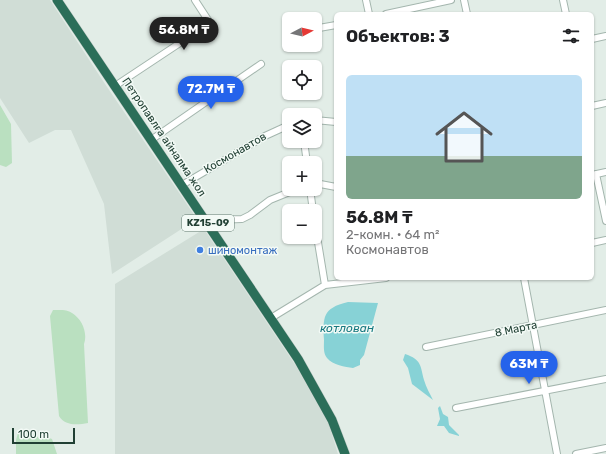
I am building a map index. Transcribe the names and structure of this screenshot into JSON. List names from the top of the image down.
{
  "streets": {
    "highway": ["Петропавлға айналма жол", "KZ15-09"],
    "street": ["Космонавтов", "8 Марта"]
  },
  "crossings": [
    ["Петропавлға айналма жол", "Космонавтов"]
  ],
  "water": ["котлован"],
  "places": ["шиномонтаж"],
  "scale_bar": "100 m",
  "north": "right",
  "page": {
    "map_buttons": ["+", "−"],
    "heading": "Объектов: 3",
    "price": ["56.8M ₸", "72.7M ₸", "63M ₸"],
    "list": [
      {
        "name": "56.8M ₸",
        "note": "2-комн. · 64 m² · Космонавтов"
      }
    ],
    "scale": "100 m"
  }
}
